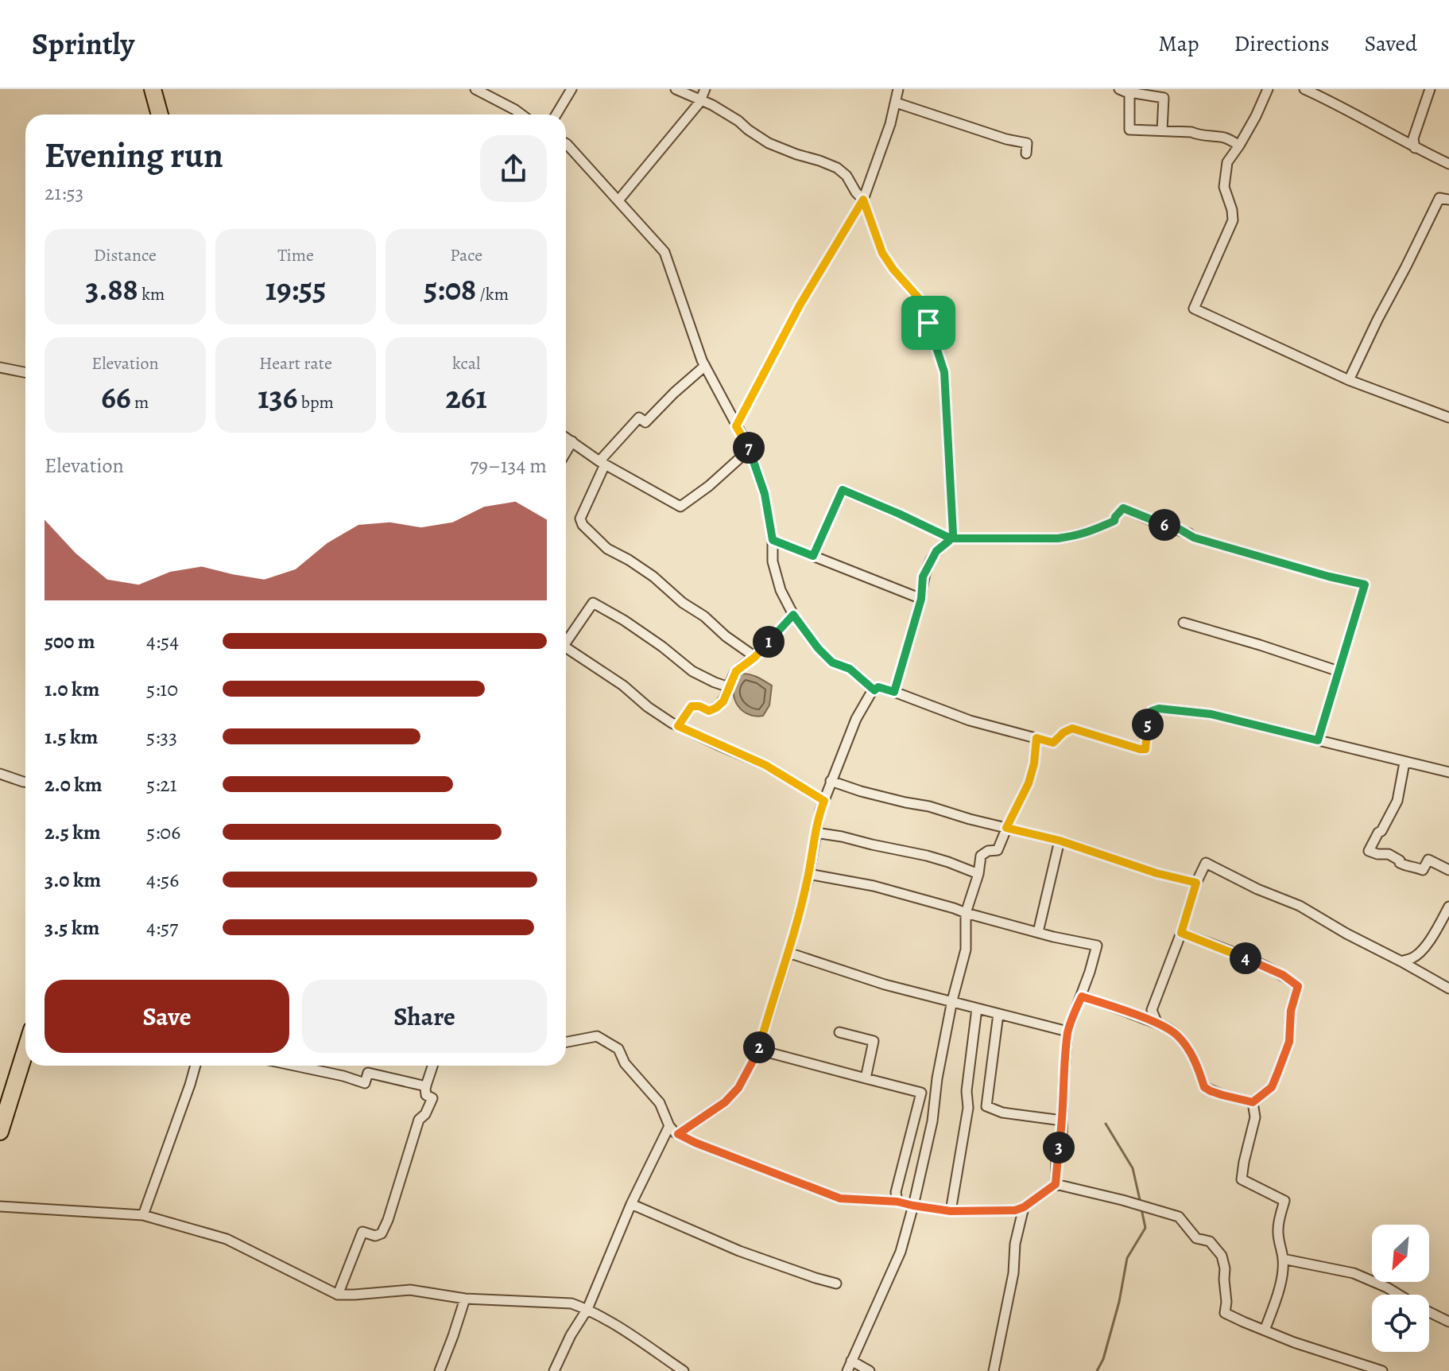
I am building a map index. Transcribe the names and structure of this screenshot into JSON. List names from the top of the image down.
{
  "north": "bottom left",
  "page": {
    "header": "Sprintly",
    "nav": ["Map", "Directions", "Saved"],
    "heading": ["Evening run", "21:53"],
    "stats": [
      ["Distance", "3.88 km"],
      ["Time", "19:55"],
      ["Pace", "5:08 /km"],
      ["Elevation", "66 m"],
      ["Heart rate", "136 bpm"],
      ["kcal", "261"]
    ],
    "pins": [
      "7",
      "6",
      "1",
      "5",
      "4",
      "2",
      "3"
    ],
    "chart": ["Elevation", "79–134 m"],
    "list": [
      {
        "name": "500 m",
        "note": "4:54"
      },
      {
        "name": "1.0 km",
        "note": "5:10"
      },
      {
        "name": "1.5 km",
        "note": "5:33"
      },
      {
        "name": "2.0 km",
        "note": "5:21"
      },
      {
        "name": "2.5 km",
        "note": "5:06"
      },
      {
        "name": "3.0 km",
        "note": "4:56"
      },
      {
        "name": "3.5 km",
        "note": "4:57"
      }
    ],
    "buttons": ["Save", "Share"]
  }
}
